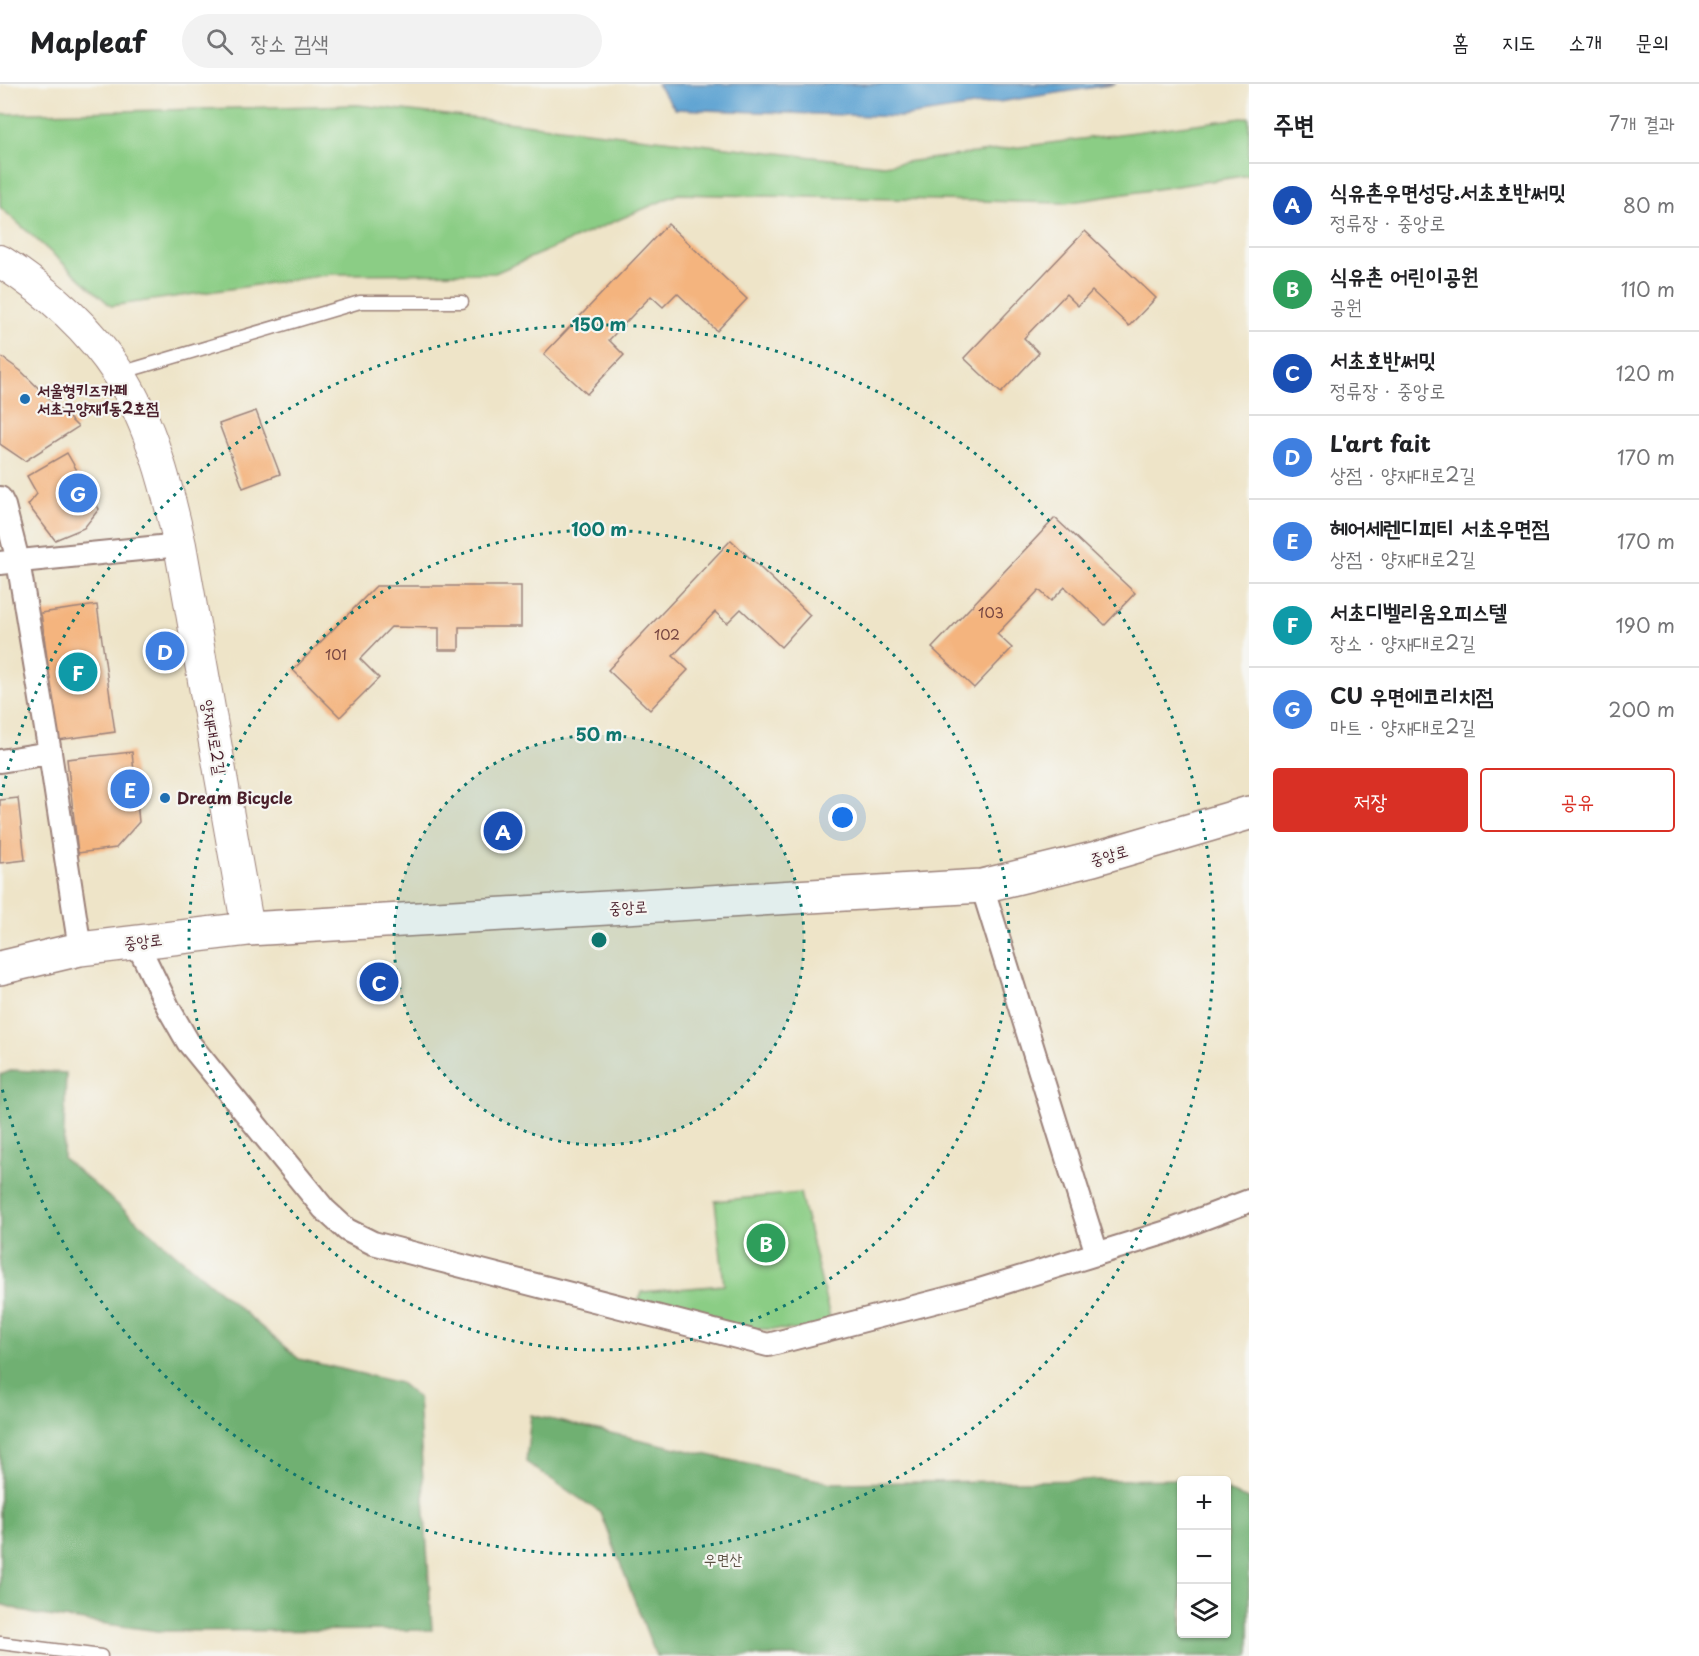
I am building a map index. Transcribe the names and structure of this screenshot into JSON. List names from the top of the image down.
{
  "streets": {
    "main road": ["중앙로"],
    "street": ["양재대로2길"]
  },
  "crossings": [
    ["양재대로2길", "중앙로"]
  ],
  "parks": ["우면산"],
  "places": ["서울형키즈카페 서초구양재1동2호점", "Dream Bicycle"],
  "house_numbers": ["103", "102", "101"],
  "page": {
    "header": "Mapleaf",
    "search": "장소 검색",
    "nav": [
      "홈",
      "지도",
      "소개",
      "문의"
    ],
    "heading": ["주변", "7개 결과"],
    "list": [
      {
        "mark": "A",
        "name": "식유촌우면성당.서초호반써밋",
        "note": "정류장 · 중앙로",
        "value": "80 m"
      },
      {
        "mark": "B",
        "name": "식유촌 어린이공원",
        "note": "공원",
        "value": "110 m"
      },
      {
        "mark": "C",
        "name": "서초호반써밋",
        "note": "정류장 · 중앙로",
        "value": "120 m"
      },
      {
        "mark": "D",
        "name": "L'art fait",
        "note": "상점 · 양재대로2길",
        "value": "170 m"
      },
      {
        "mark": "E",
        "name": "헤어세렌디피티 서초우면점",
        "note": "상점 · 양재대로2길",
        "value": "170 m"
      },
      {
        "mark": "F",
        "name": "서초디벨리움오피스텔",
        "note": "장소 · 양재대로2길",
        "value": "190 m"
      },
      {
        "mark": "G",
        "name": "CU 우면에코리치점",
        "note": "마트 · 양재대로2길",
        "value": "200 m"
      }
    ],
    "pins": [
      "G",
      "D",
      "F",
      "E",
      "A",
      "C",
      "B"
    ],
    "buttons": ["저장", "공유"],
    "map_buttons": ["+", "−"]
  },
  "rings": ["150 m", "100 m", "50 m"]
}
